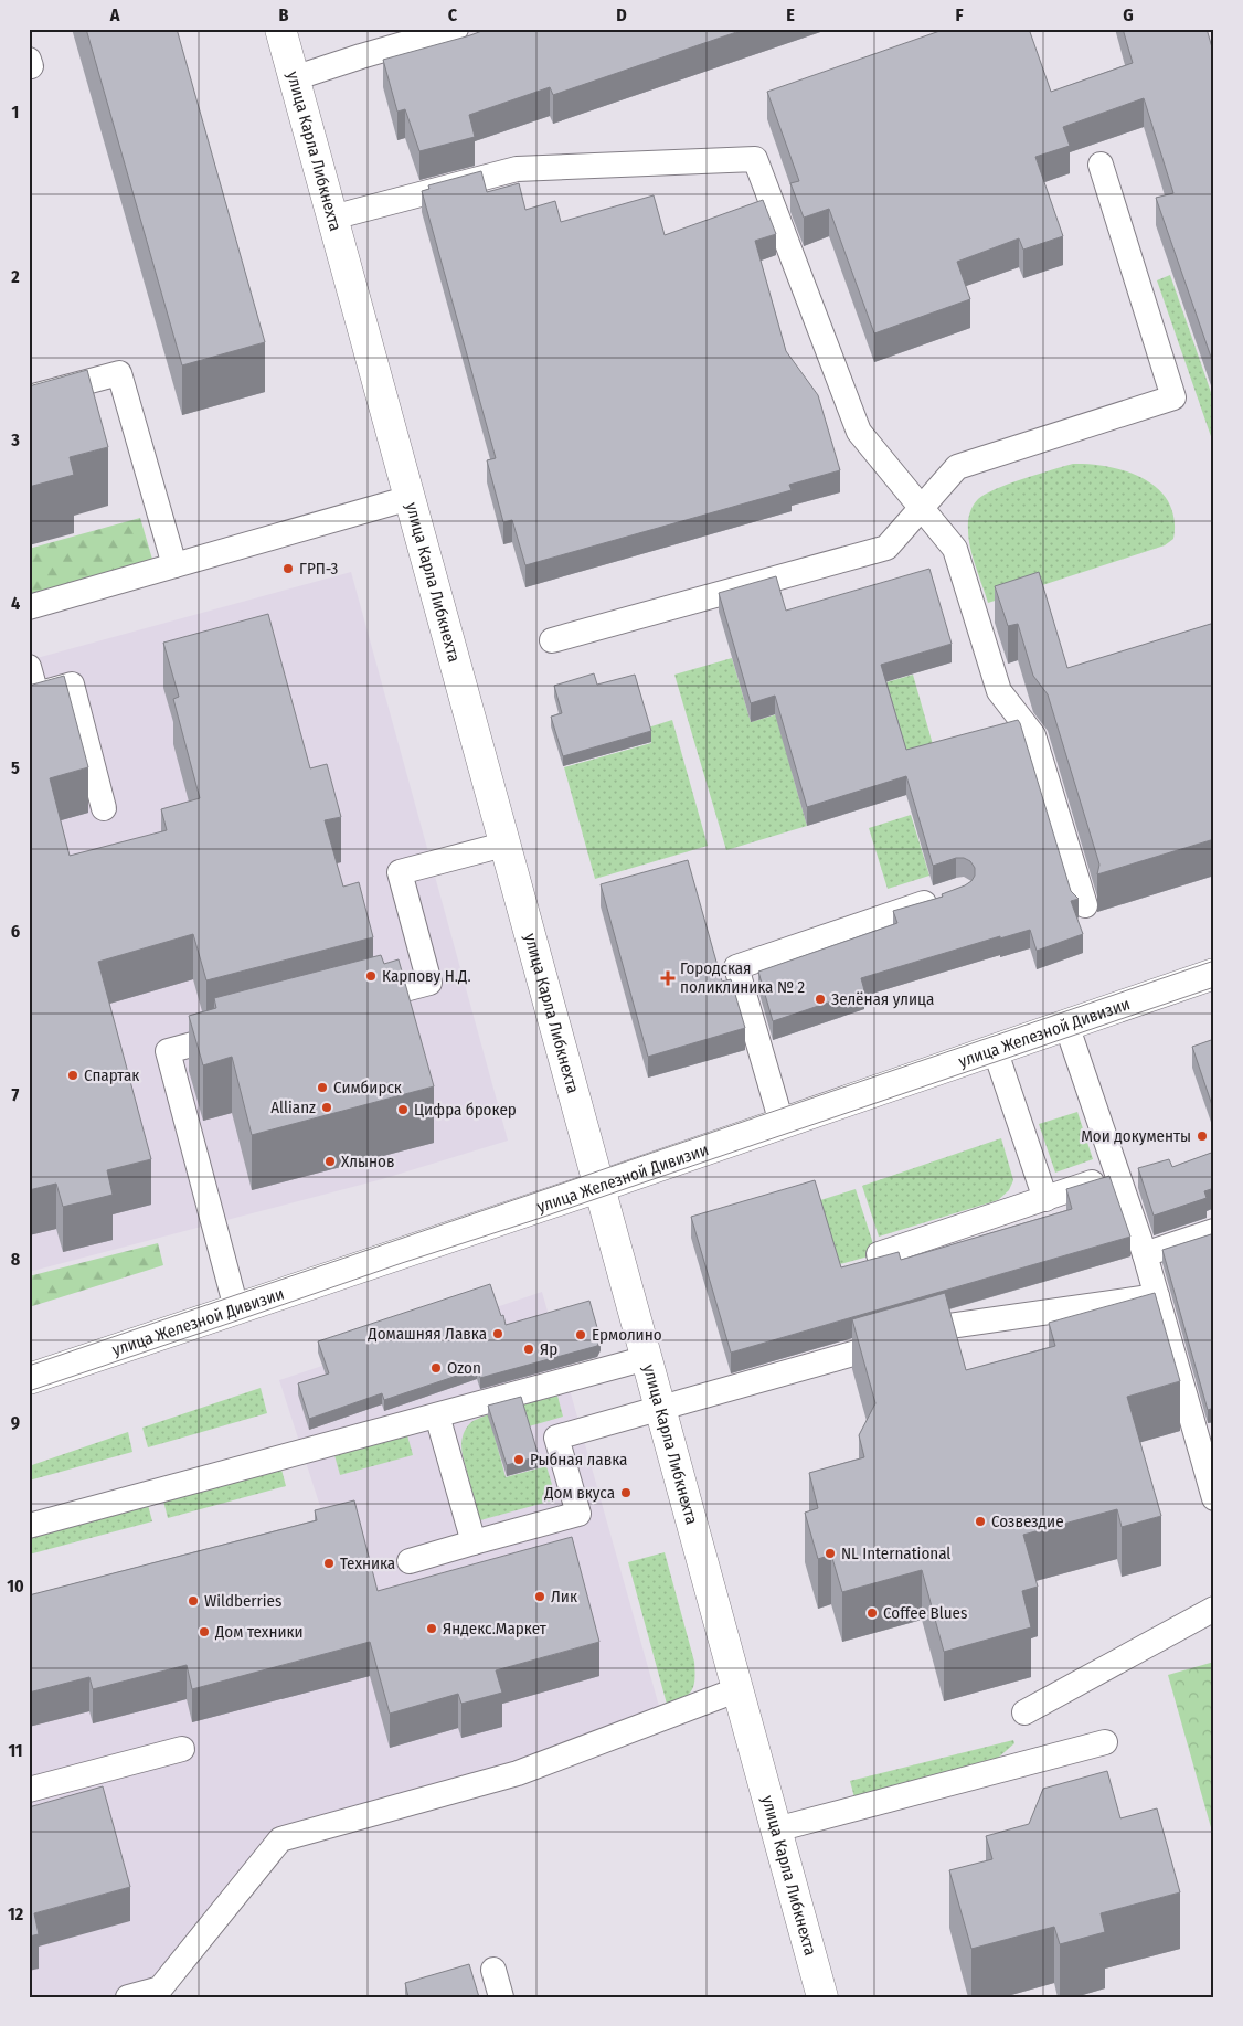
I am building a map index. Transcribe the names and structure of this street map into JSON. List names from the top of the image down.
{
  "streets": {
    "street": ["улица Карла Либкнехта", "улица Железной Дивизии"]
  },
  "crossings": [
    ["улица Карла Либкнехта", "улица Железной Дивизии"]
  ],
  "places": {
    "other": [
      "ГРП-3",
      "Карпову Н.Д.",
      "Зелёная улица",
      "Спартак",
      "Симбирск",
      "Allianz",
      "Цифра брокер",
      "Мои документы",
      "Хлынов",
      "Домашняя Лавка",
      "Ермолино",
      "Яр",
      "Ozon",
      "Рыбная лавка",
      "Дом вкуса",
      "Созвездие",
      "NL International",
      "Техника",
      "Лик",
      "Wildberries",
      "Coffee Blues",
      "Яндекс.Маркет",
      "Дом техники"
    ],
    "health": ["Городская поликлиника № 2"]
  },
  "grid": {
    "columns": [
      "A",
      "B",
      "C",
      "D",
      "E",
      "F",
      "G"
    ],
    "rows": [
      "1",
      "2",
      "3",
      "4",
      "5",
      "6",
      "7",
      "8",
      "9",
      "10",
      "11",
      "12"
    ]
  }
}
